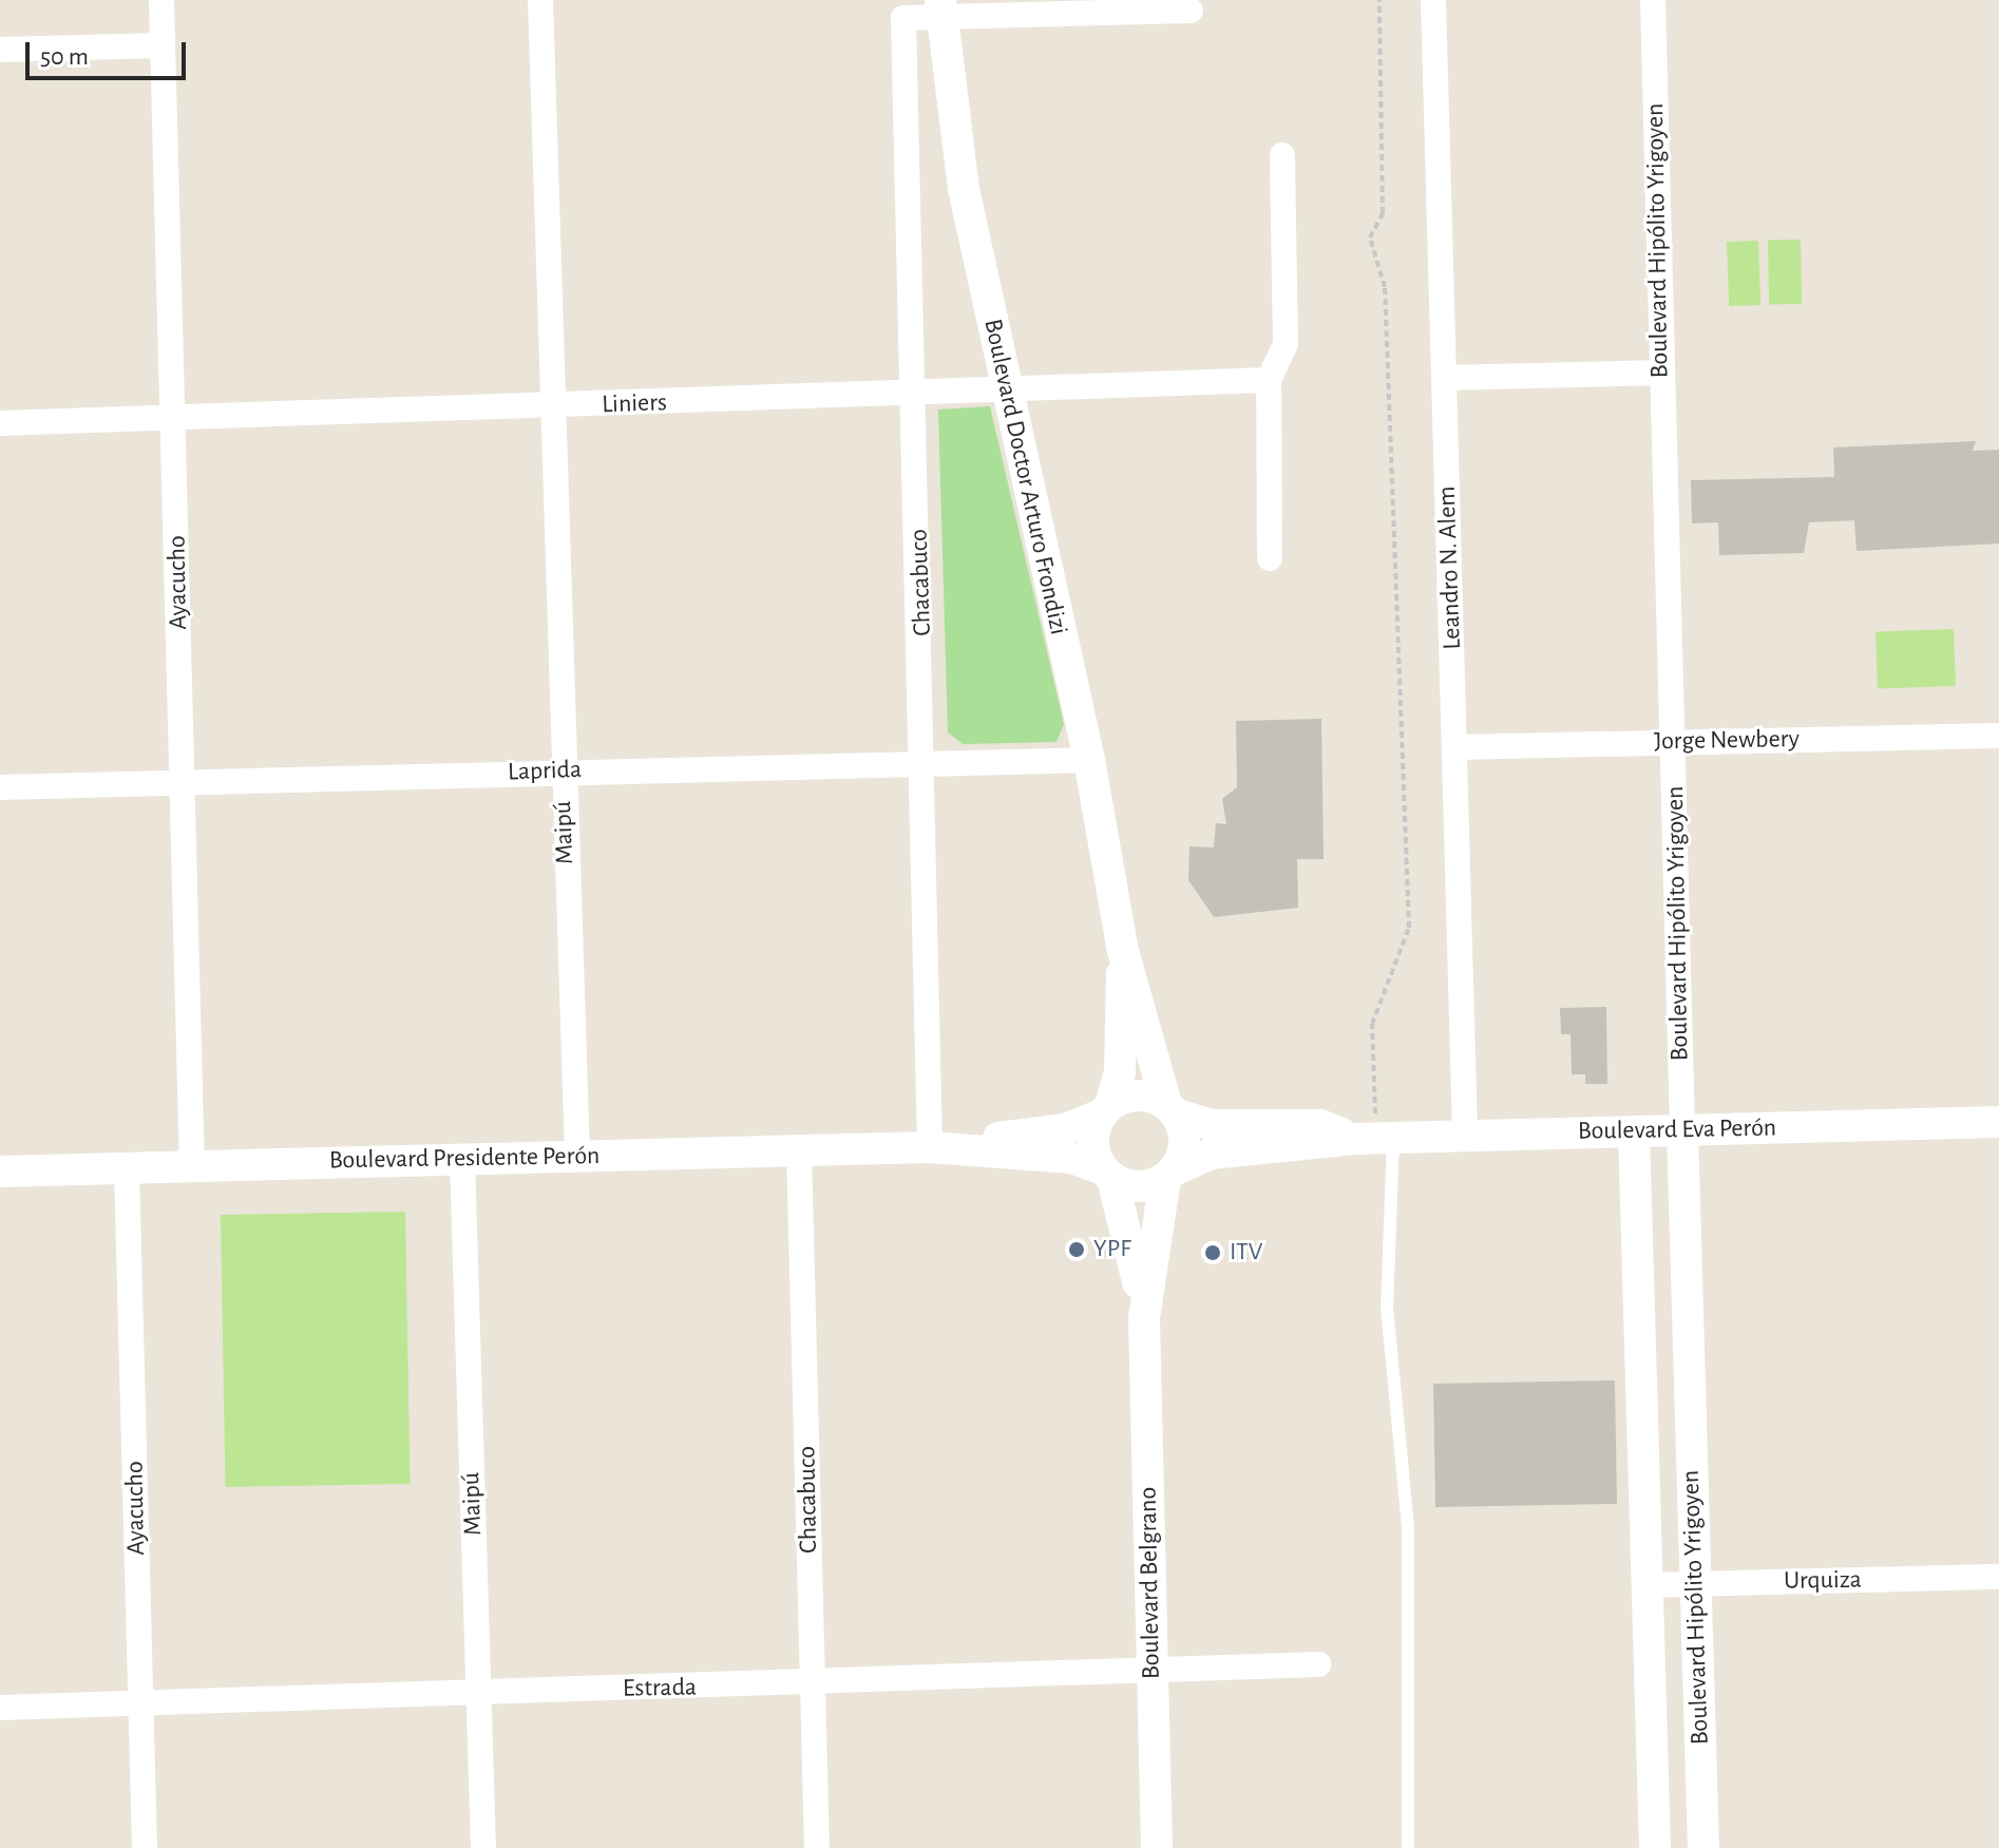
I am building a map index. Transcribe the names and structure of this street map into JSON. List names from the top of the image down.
{
  "streets": {
    "street": [
      "Boulevard Hipólito Yrigoyen",
      "Liniers",
      "Boulevard Doctor Arturo Frondizi",
      "Leandro N. Alem",
      "Ayacucho",
      "Chacabuco",
      "Jorge Newbery",
      "Laprida",
      "Maipú",
      "Boulevard Eva Perón",
      "Boulevard Presidente Perón",
      "Urquiza",
      "Boulevard Belgrano",
      "Estrada"
    ]
  },
  "crossings": [
    ["Boulevard Hipólito Yrigoyen", "Jorge Newbery"],
    ["Boulevard Hipólito Yrigoyen", "Boulevard Eva Perón"],
    ["Boulevard Hipólito Yrigoyen", "Urquiza"],
    ["Liniers", "Boulevard Doctor Arturo Frondizi"],
    ["Liniers", "Ayacucho"],
    ["Liniers", "Chacabuco"],
    ["Liniers", "Maipú"],
    ["Boulevard Doctor Arturo Frondizi", "Chacabuco"],
    ["Boulevard Doctor Arturo Frondizi", "Laprida"],
    ["Boulevard Doctor Arturo Frondizi", "Boulevard Presidente Perón"],
    ["Boulevard Doctor Arturo Frondizi", "Boulevard Belgrano"],
    ["Leandro N. Alem", "Jorge Newbery"],
    ["Leandro N. Alem", "Boulevard Eva Perón"],
    ["Ayacucho", "Laprida"],
    ["Ayacucho", "Boulevard Presidente Perón"],
    ["Ayacucho", "Estrada"],
    ["Chacabuco", "Laprida"],
    ["Chacabuco", "Boulevard Presidente Perón"],
    ["Chacabuco", "Estrada"],
    ["Laprida", "Maipú"],
    ["Maipú", "Boulevard Presidente Perón"],
    ["Maipú", "Estrada"],
    ["Boulevard Eva Perón", "Boulevard Presidente Perón"],
    ["Boulevard Presidente Perón", "Boulevard Belgrano"],
    ["Boulevard Belgrano", "Estrada"]
  ],
  "places": ["YPF", "ITV"],
  "scale_bar": "50 m"
}
